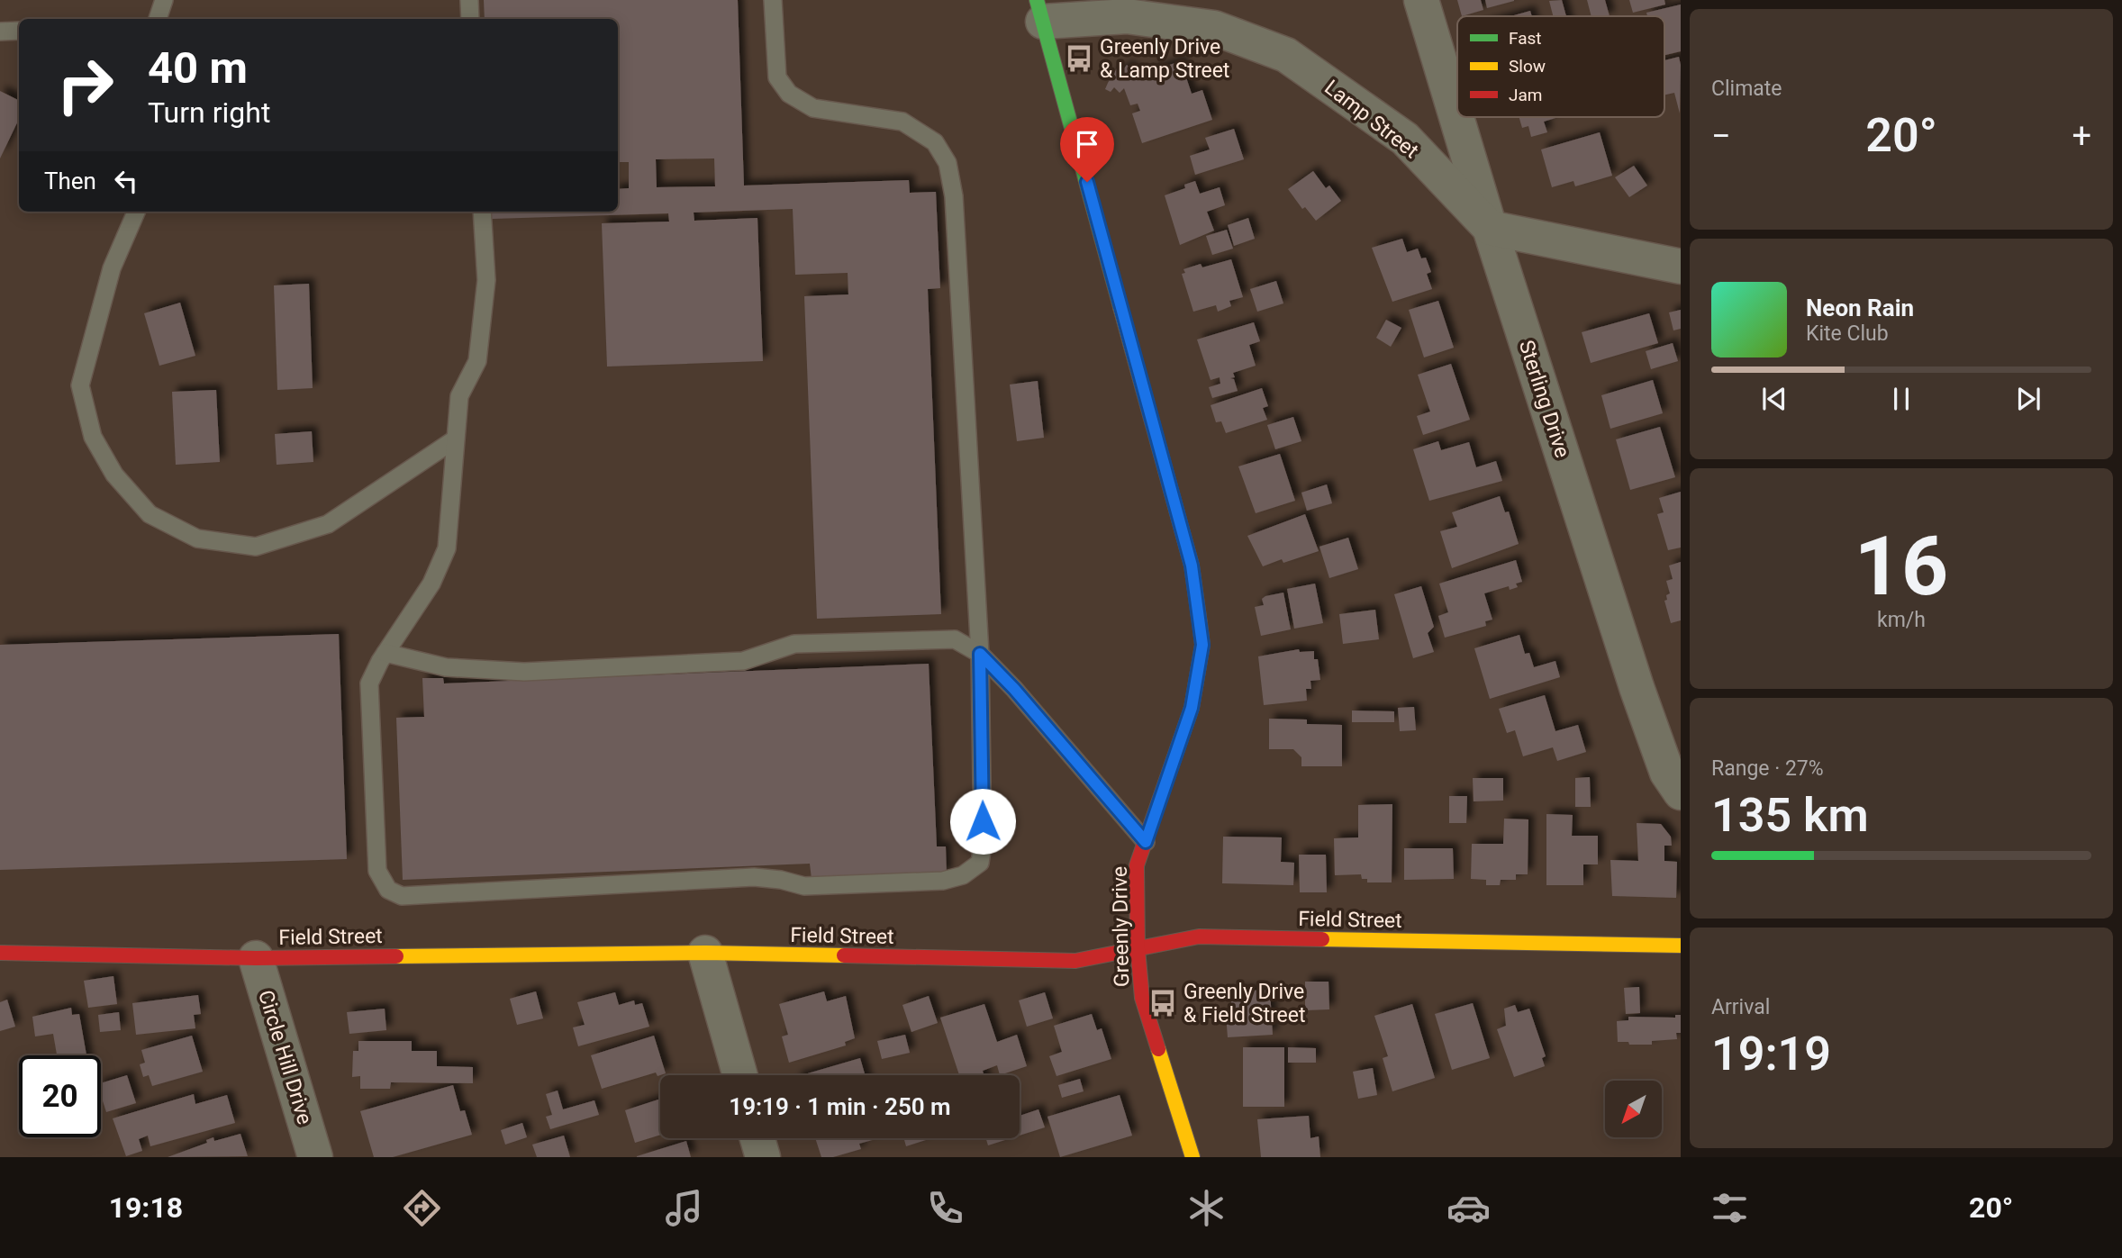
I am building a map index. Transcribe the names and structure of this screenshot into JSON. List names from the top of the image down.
{
  "streets": {
    "street": [
      "Lamp Street",
      "Sterling Drive",
      "Field Street",
      "Greenly Drive",
      "Circle Hill Drive"
    ]
  },
  "crossings": [
    ["Lamp Street", "Sterling Drive"],
    ["Lamp Street", "Greenly Drive"],
    ["Field Street", "Greenly Drive"],
    ["Field Street", "Circle Hill Drive"]
  ],
  "places": {
    "bus stop": ["Greenly Drive & Lamp Street", "Greenly Drive & Field Street"]
  },
  "legend": ["Fast", "Slow", "Jam"],
  "north": "bottom left",
  "page": {
    "tile": [
      "Climate",
      ["16", "km/h"],
      ["Range · 27%", "135 km"],
      ["Arrival", "19:19"]
    ],
    "turn": ["40 m", "Turn right"],
    "heat": ["−", "20°", "+"],
    "then": "Then",
    "song": ["Neon Rain", "Kite Club"],
    "limit": "20",
    "trip": "19:19 · 1 min · 250 m",
    "tabs": ["19:18", "20°"]
  }
}
